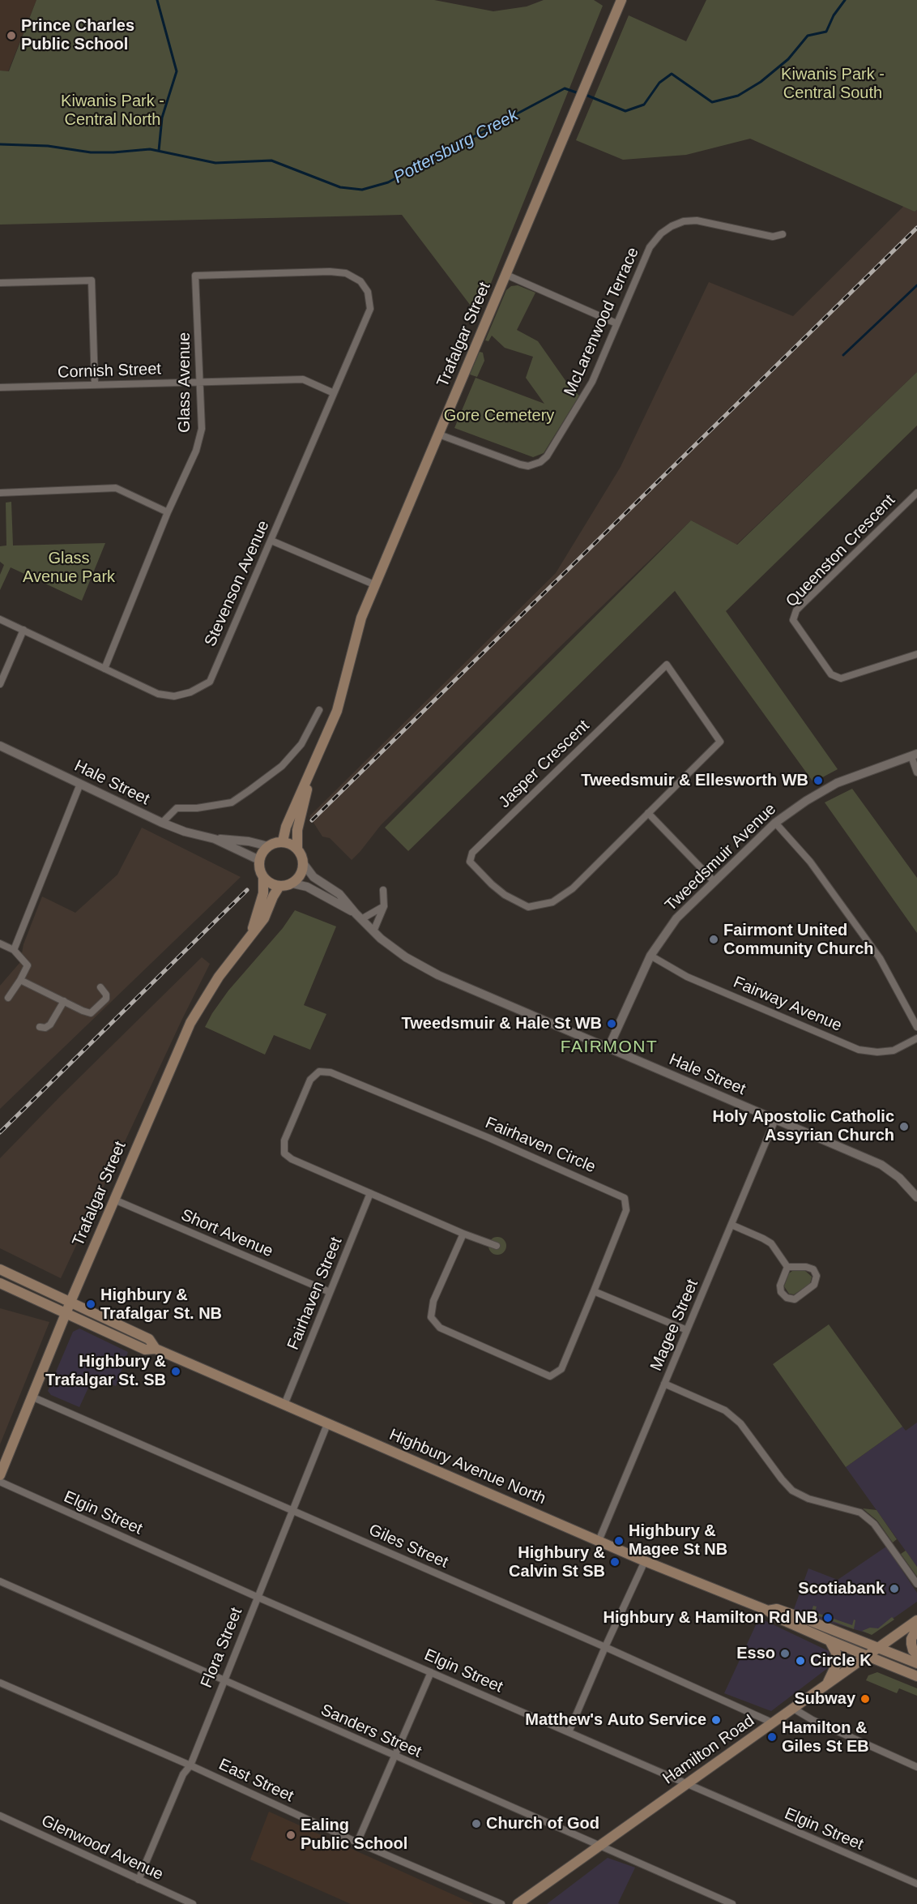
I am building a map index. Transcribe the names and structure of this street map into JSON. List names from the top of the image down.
{
  "streets": {
    "main road": ["Trafalgar Street", "Highbury Avenue North", "Hamilton Road"],
    "street": [
      "McLarenwood Terrace",
      "Cornish Street",
      "Glass Avenue",
      "Queenston Crescent",
      "Stevenson Avenue",
      "Jasper Crescent",
      "Hale Street",
      "Tweedsmuir Avenue",
      "Fairway Avenue",
      "Fairhaven Circle",
      "Short Avenue",
      "Fairhaven Street",
      "Magee Street",
      "Elgin Street",
      "Giles Street",
      "Flora Street",
      "Sanders Street",
      "East Street",
      "Glenwood Avenue"
    ]
  },
  "crossings": [
    ["McLarenwood Terrace", "Trafalgar Street"],
    ["Trafalgar Street", "Stevenson Avenue"],
    ["Trafalgar Street", "Hale Street"],
    ["Trafalgar Street", "Short Avenue"],
    ["Trafalgar Street", "Highbury Avenue North"],
    ["Trafalgar Street", "Giles Street"],
    ["Cornish Street", "Glass Avenue"],
    ["Cornish Street", "Stevenson Avenue"],
    ["Glass Avenue", "Stevenson Avenue"],
    ["Hale Street", "Tweedsmuir Avenue"],
    ["Hale Street", "Magee Street"],
    ["Tweedsmuir Avenue", "Fairway Avenue"],
    ["Fairhaven Circle", "Fairhaven Street"],
    ["Short Avenue", "Fairhaven Street"],
    ["Fairhaven Street", "Highbury Avenue North"],
    ["Magee Street", "Highbury Avenue North"],
    ["Highbury Avenue North", "Flora Street"],
    ["Highbury Avenue North", "Hamilton Road"],
    ["Elgin Street", "Flora Street"],
    ["Elgin Street", "Hamilton Road"],
    ["Giles Street", "Flora Street"],
    ["Giles Street", "Hamilton Road"],
    ["Flora Street", "Sanders Street"],
    ["Flora Street", "East Street"],
    ["Flora Street", "Glenwood Avenue"],
    ["Sanders Street", "Hamilton Road"]
  ],
  "districts": ["FAIRMONT"],
  "water": ["Pottersburg Creek"],
  "parks": [
    "Kiwanis Park - Central South",
    "Kiwanis Park - Central North",
    "Gore Cemetery",
    "Glass Avenue Park"
  ],
  "places": [
    "Prince Charles Public School",
    "Tweedsmuir & Ellesworth WB",
    "Fairmont United Community Church",
    "Tweedsmuir & Hale St WB",
    "Holy Apostolic Catholic Assyrian Church",
    "Highbury & Trafalgar St. NB",
    "Highbury & Trafalgar St. SB",
    "Highbury & Magee St NB",
    "Highbury & Calvin St SB",
    "Scotiabank",
    "Highbury & Hamilton Rd NB",
    "Esso",
    "Circle K",
    "Subway",
    "Matthew's Auto Service",
    "Hamilton & Giles St EB",
    "Church of God",
    "Ealing Public School"
  ]
}
